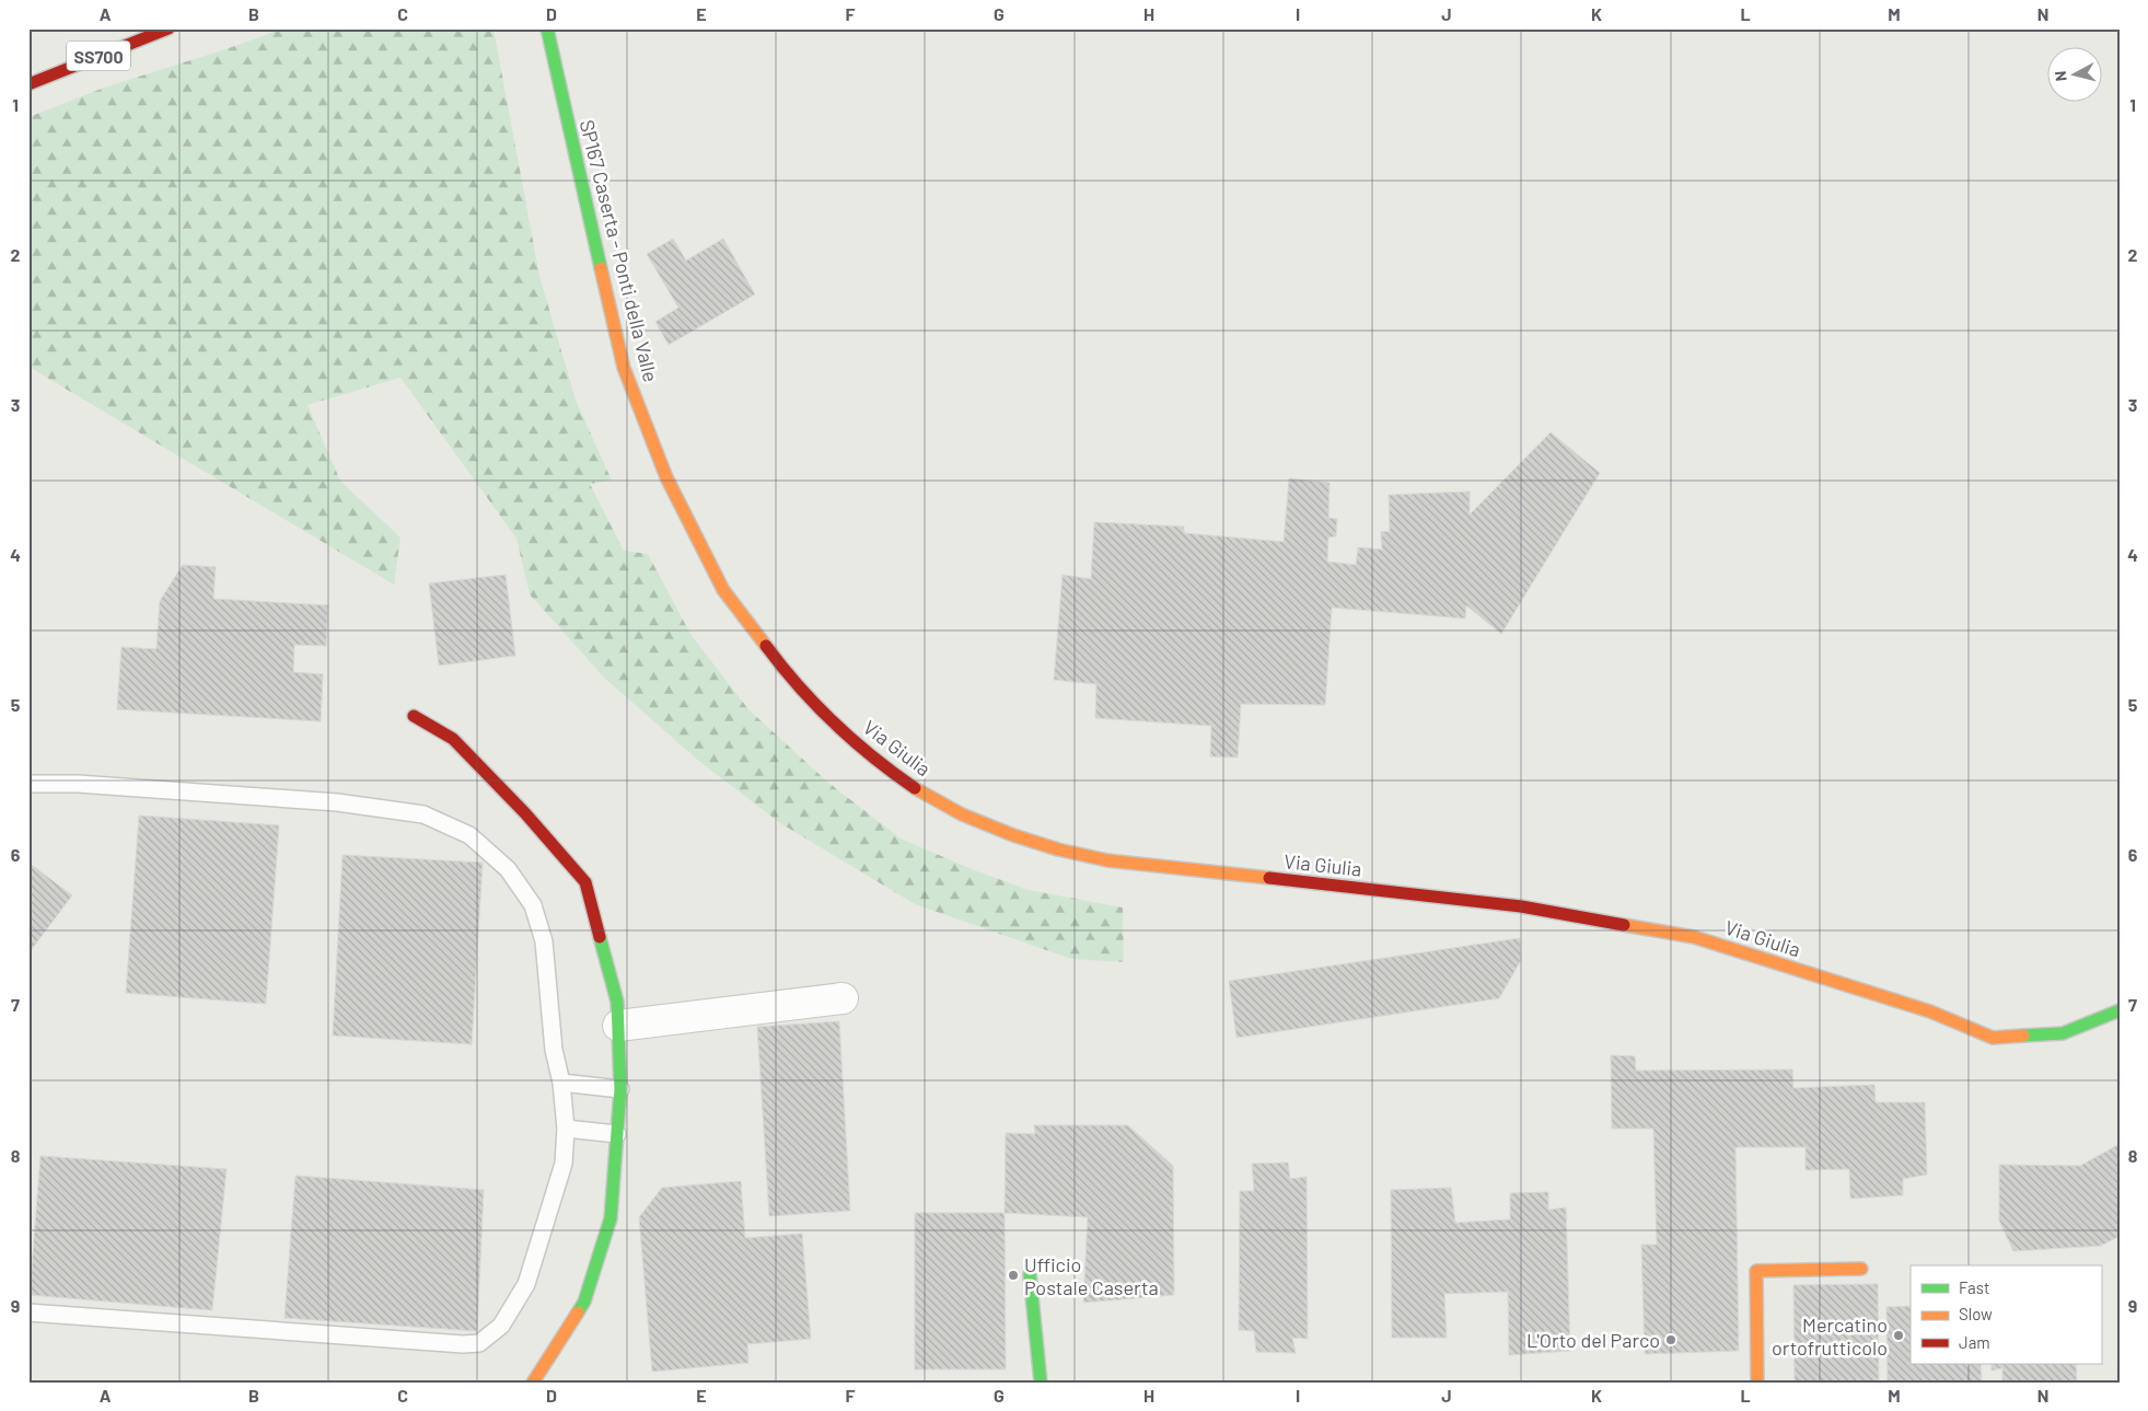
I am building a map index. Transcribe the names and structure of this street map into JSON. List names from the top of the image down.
{
  "streets": {
    "main road": ["SS700", "SP167 Caserta - Ponti della Valle", "Via Giulia"]
  },
  "crossings": [
    ["SP167 Caserta - Ponti della Valle", "Via Giulia"]
  ],
  "places": ["Ufficio Postale Caserta", "Mercatino ortofrutticolo", "L'Orto del Parco"],
  "legend": ["Fast", "Slow", "Jam"],
  "north": "left",
  "grid": {
    "columns": [
      "A",
      "B",
      "C",
      "D",
      "E",
      "F",
      "G",
      "H",
      "I",
      "J",
      "K",
      "L",
      "M",
      "N"
    ],
    "rows": [
      "1",
      "2",
      "3",
      "4",
      "5",
      "6",
      "7",
      "8",
      "9"
    ]
  }
}
